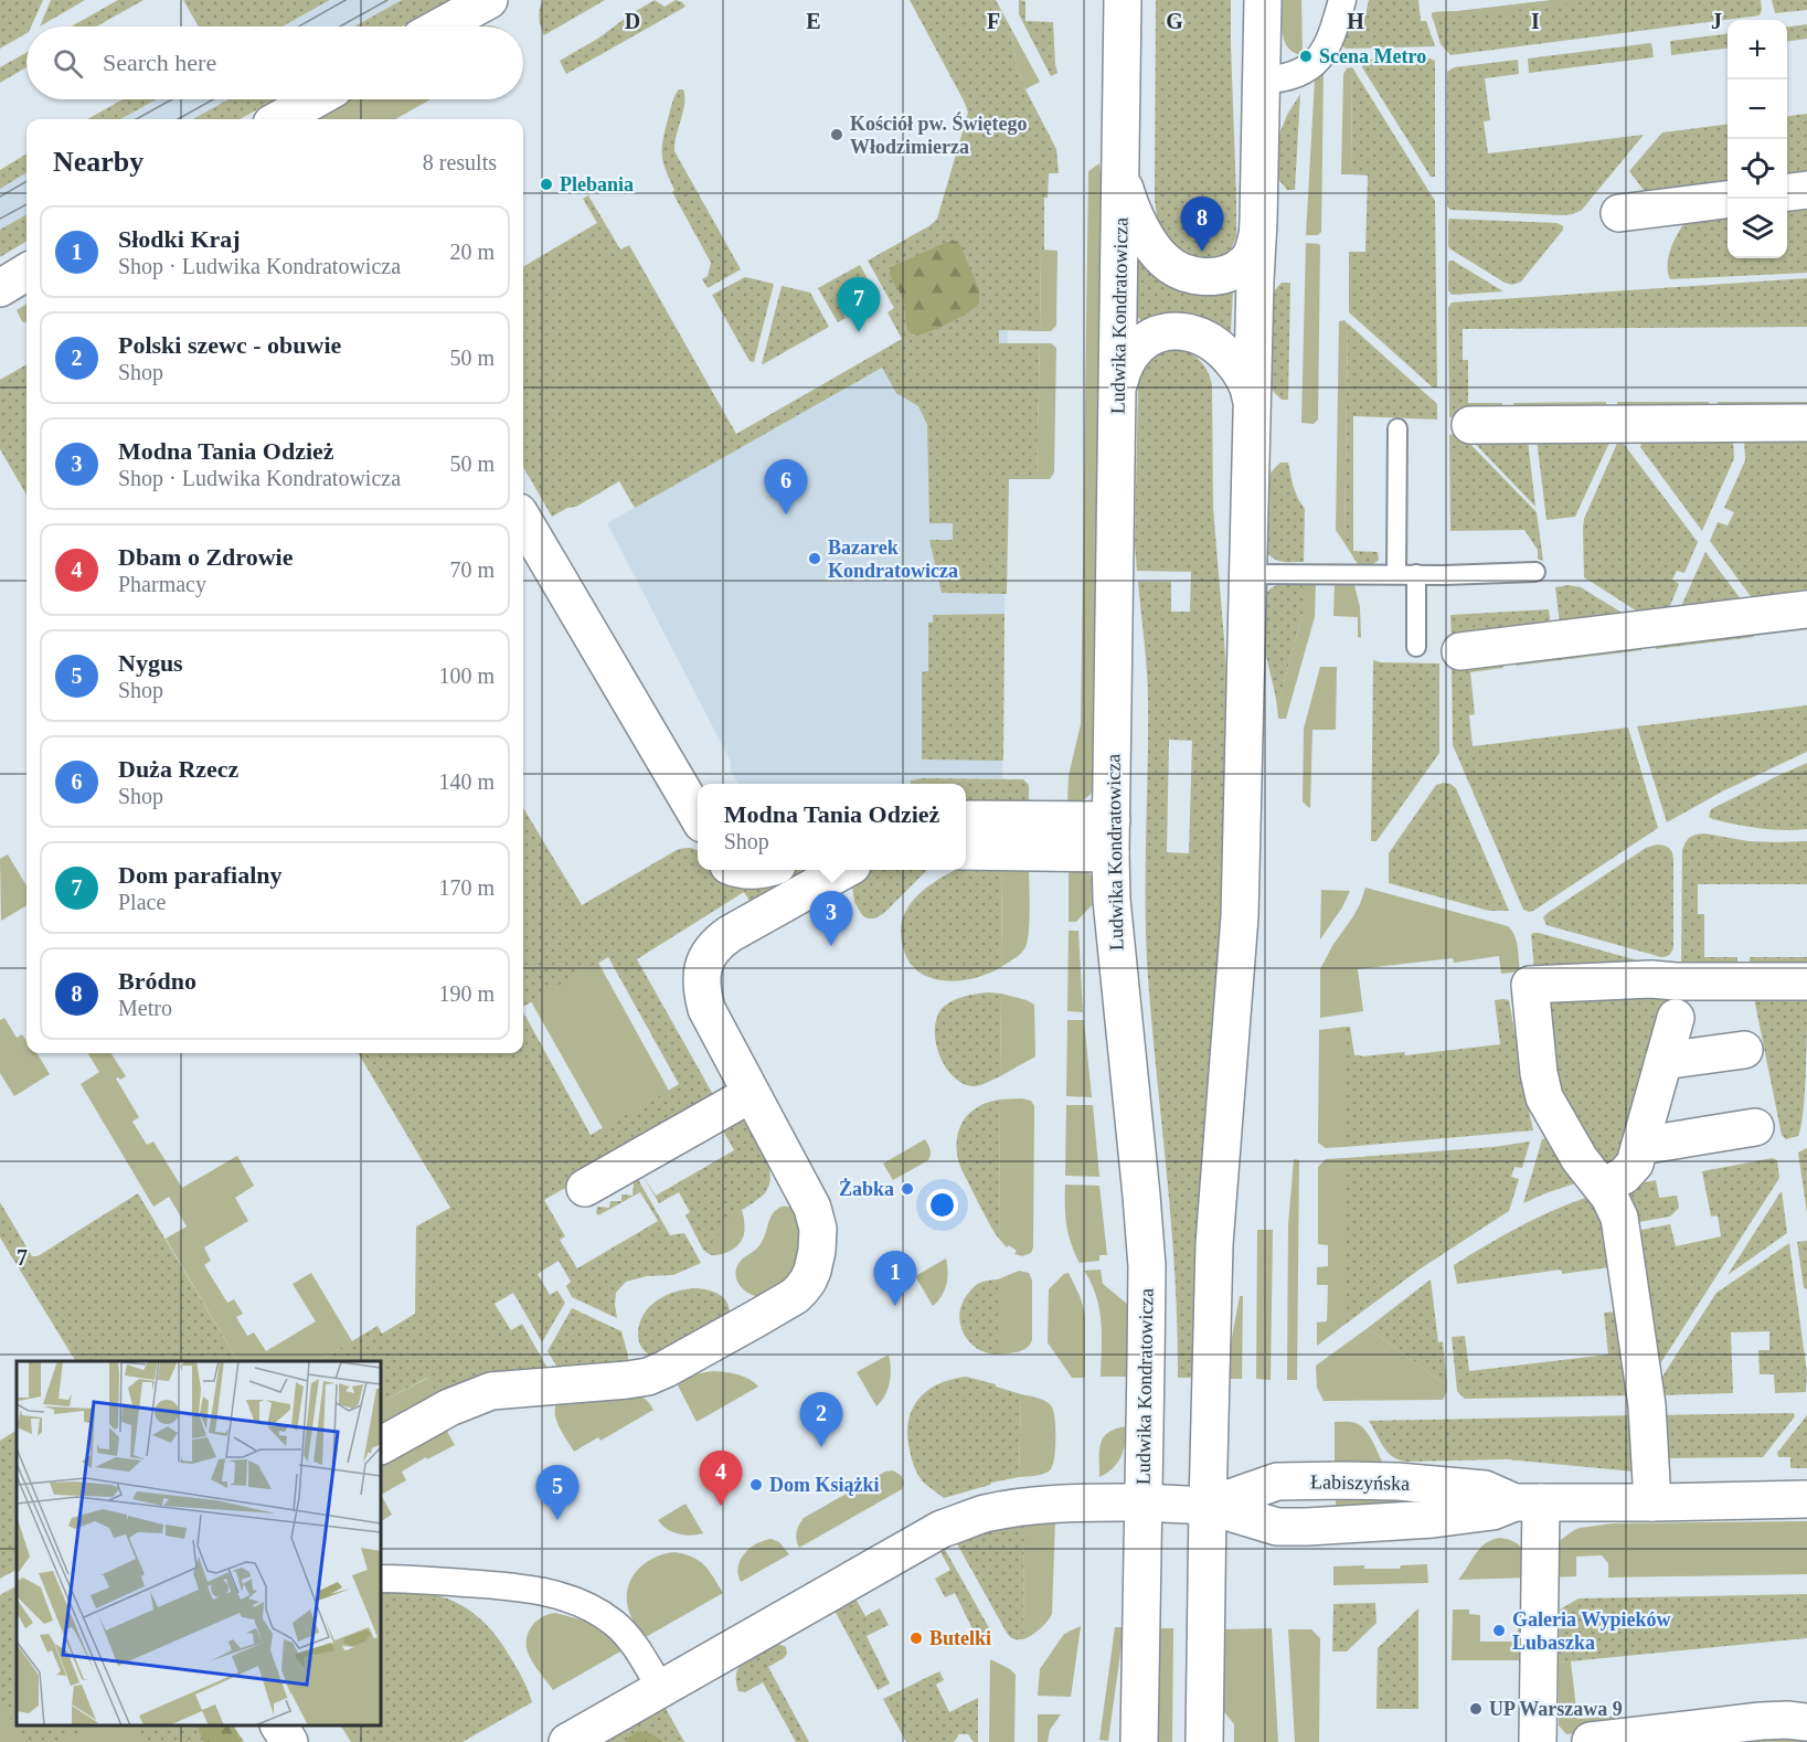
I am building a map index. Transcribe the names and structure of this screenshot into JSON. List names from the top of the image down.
{
  "streets": {
    "street": ["Ludwika Kondratowicza", "Łabiszyńska"]
  },
  "crossings": [
    ["Ludwika Kondratowicza", "Łabiszyńska"]
  ],
  "places": [
    "Scena Metro",
    "Kościół pw. Świętego Włodzimierza",
    "Plebania",
    "Bazarek Kondratowicza",
    "Żabka",
    "Dom Książki",
    "Galeria Wypieków Lubaszka",
    "Butelki",
    "UP Warszawa 9"
  ],
  "page": {
    "map_buttons": ["+", "−"],
    "search": "Search here",
    "heading": ["Nearby", "8 results"],
    "pins": [
      "8",
      "7",
      "6",
      "3",
      "1",
      "2",
      "4",
      "5"
    ],
    "list": [
      {
        "mark": "1",
        "name": "Słodki Kraj",
        "note": "Shop · Ludwika Kondratowicza",
        "value": "20 m"
      },
      {
        "mark": "2",
        "name": "Polski szewc - obuwie",
        "note": "Shop",
        "value": "50 m"
      },
      {
        "mark": "3",
        "name": "Modna Tania Odzież",
        "note": "Shop · Ludwika Kondratowicza",
        "value": "50 m"
      },
      {
        "mark": "4",
        "name": "Dbam o Zdrowie",
        "note": "Pharmacy",
        "value": "70 m"
      },
      {
        "mark": "5",
        "name": "Nygus",
        "note": "Shop",
        "value": "100 m"
      },
      {
        "mark": "6",
        "name": "Duża Rzecz",
        "note": "Shop",
        "value": "140 m"
      },
      {
        "mark": "7",
        "name": "Dom parafialny",
        "note": "Place",
        "value": "170 m"
      },
      {
        "mark": "8",
        "name": "Bródno",
        "note": "Metro",
        "value": "190 m"
      }
    ],
    "popup": ["Modna Tania Odzież", "Shop"]
  },
  "grid": {
    "columns": [
      "D",
      "E",
      "F",
      "G",
      "H",
      "I",
      "J"
    ],
    "rows": ["7"]
  }
}
